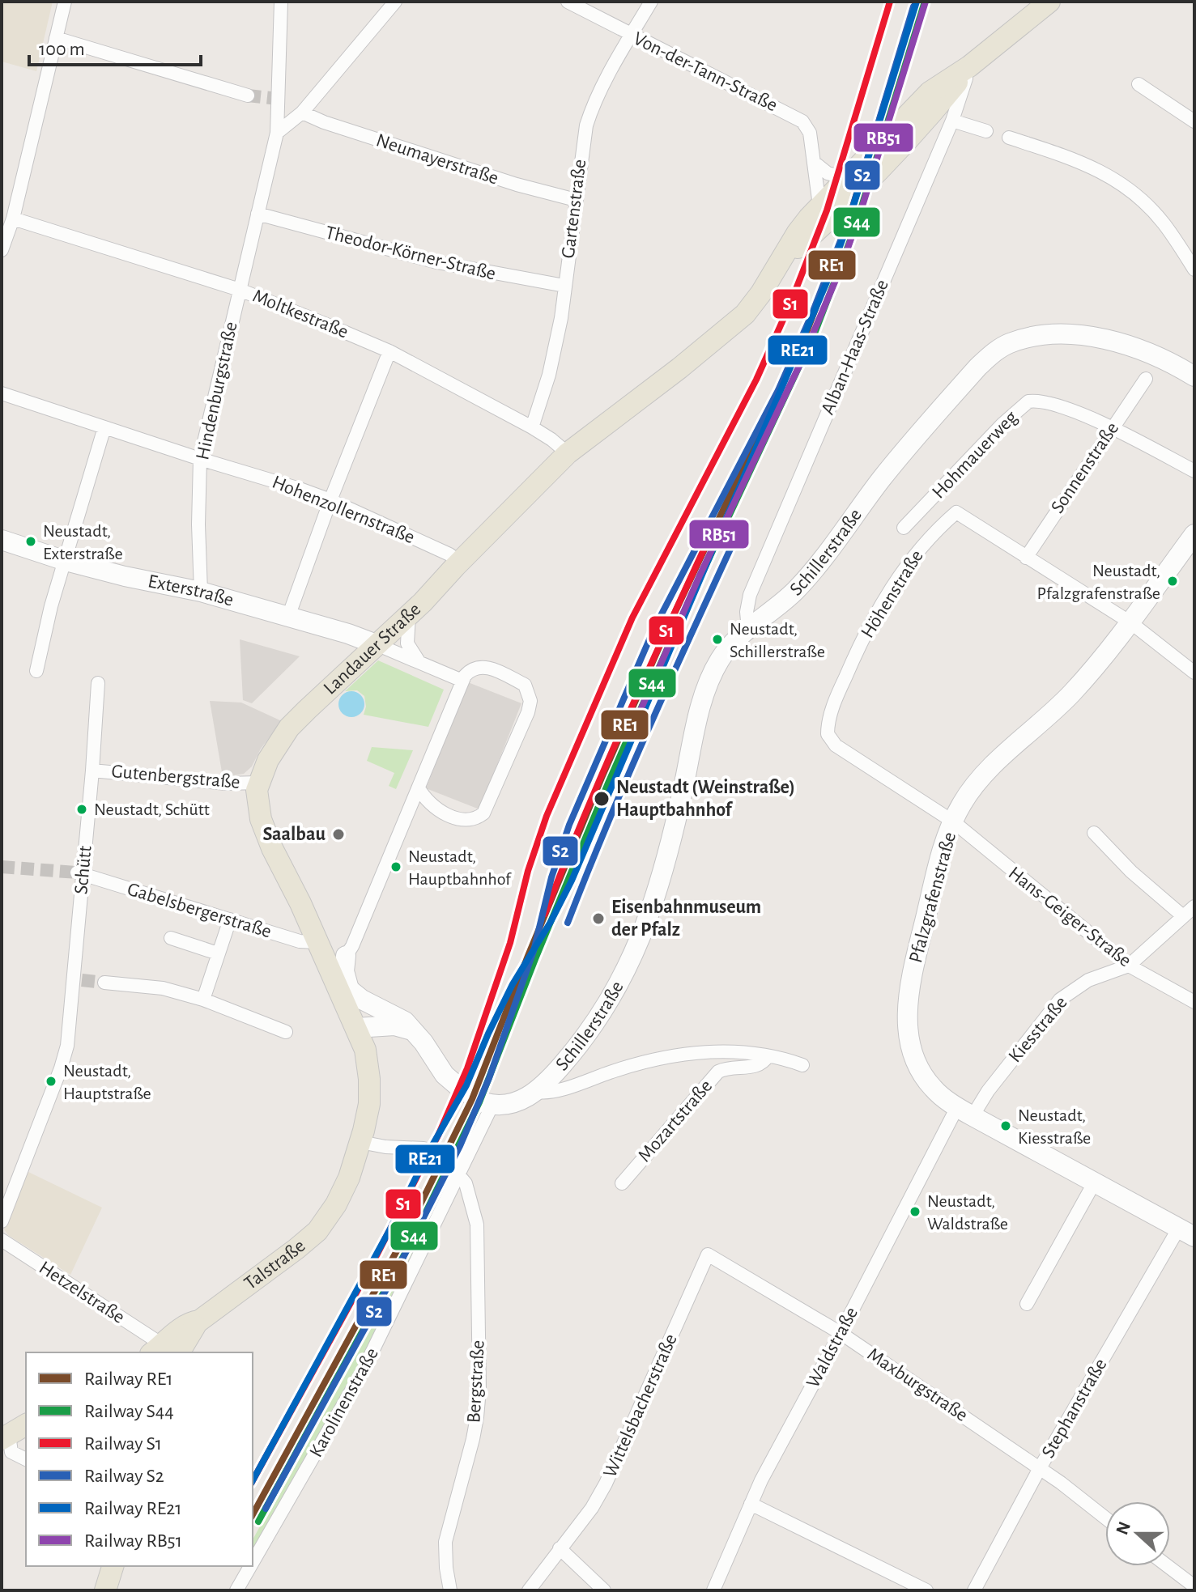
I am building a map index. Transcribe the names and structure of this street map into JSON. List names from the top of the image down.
{
  "streets": {
    "main road": ["Landauer Straße", "Talstraße"],
    "street": [
      "Von-der-Tann-Straße",
      "Neumayerstraße",
      "Gartenstraße",
      "Theodor-Körner-Straße",
      "Moltkestraße",
      "Alban-Haas-Straße",
      "Hindenburgstraße",
      "Hohmauerweg",
      "Sonnenstraße",
      "Hohenzollernstraße",
      "Schillerstraße",
      "Exterstraße",
      "Höhenstraße",
      "Gutenbergstraße",
      "Schütt",
      "Pfalzgrafenstraße",
      "Gabelsbergerstraße",
      "Hans-Geiger-Straße",
      "Kiesstraße",
      "Mozartstraße",
      "Hetzelstraße",
      "Waldstraße",
      "Bergstraße",
      "Maxburgstraße",
      "Karolinenstraße",
      "Wittelsbacherstraße",
      "Stephanstraße"
    ]
  },
  "crossings": [
    ["Von-der-Tann-Straße", "Gartenstraße"],
    ["Von-der-Tann-Straße", "Landauer Straße"],
    ["Neumayerstraße", "Gartenstraße"],
    ["Gartenstraße", "Theodor-Körner-Straße"],
    ["Gartenstraße", "Moltkestraße"],
    ["Theodor-Körner-Straße", "Hindenburgstraße"],
    ["Moltkestraße", "Hindenburgstraße"],
    ["Moltkestraße", "Landauer Straße"],
    ["Alban-Haas-Straße", "Schillerstraße"],
    ["Alban-Haas-Straße", "Landauer Straße"],
    ["Hindenburgstraße", "Hohenzollernstraße"],
    ["Hindenburgstraße", "Exterstraße"],
    ["Hohmauerweg", "Sonnenstraße"],
    ["Sonnenstraße", "Höhenstraße"],
    ["Hohenzollernstraße", "Landauer Straße"],
    ["Schillerstraße", "Karolinenstraße"],
    ["Exterstraße", "Landauer Straße"],
    ["Höhenstraße", "Pfalzgrafenstraße"],
    ["Höhenstraße", "Hans-Geiger-Straße"],
    ["Landauer Straße", "Gutenbergstraße"],
    ["Landauer Straße", "Gabelsbergerstraße"],
    ["Landauer Straße", "Talstraße"],
    ["Gutenbergstraße", "Schütt"],
    ["Schütt", "Gabelsbergerstraße"],
    ["Pfalzgrafenstraße", "Hans-Geiger-Straße"],
    ["Pfalzgrafenstraße", "Kiesstraße"],
    ["Pfalzgrafenstraße", "Waldstraße"],
    ["Pfalzgrafenstraße", "Stephanstraße"],
    ["Hans-Geiger-Straße", "Kiesstraße"],
    ["Kiesstraße", "Waldstraße"],
    ["Talstraße", "Hetzelstraße"],
    ["Waldstraße", "Maxburgstraße"],
    ["Bergstraße", "Karolinenstraße"],
    ["Maxburgstraße", "Wittelsbacherstraße"],
    ["Maxburgstraße", "Stephanstraße"]
  ],
  "places": [
    "Neustadt, Exterstraße",
    "Neustadt, Pfalzgrafenstraße",
    "Neustadt, Schillerstraße",
    "Neustadt (Weinstraße) Hauptbahnhof",
    "Neustadt, Schütt",
    "Saalbau",
    "Neustadt, Hauptbahnhof",
    "Eisenbahnmuseum der Pfalz",
    "Neustadt, Hauptstraße",
    "Neustadt, Kiesstraße",
    "Neustadt, Waldstraße"
  ],
  "lines": [
    "rail line RE1",
    "rail line S1",
    "rail line RE21",
    "rail line RB51",
    "rail line S44",
    "rail line S2"
  ],
  "legend": [
    "Railway RE1",
    "Railway S44",
    "Railway S1",
    "Railway S2",
    "Railway RE21",
    "Railway RB51"
  ],
  "scale_bar": "100 m",
  "north": "left"
}
